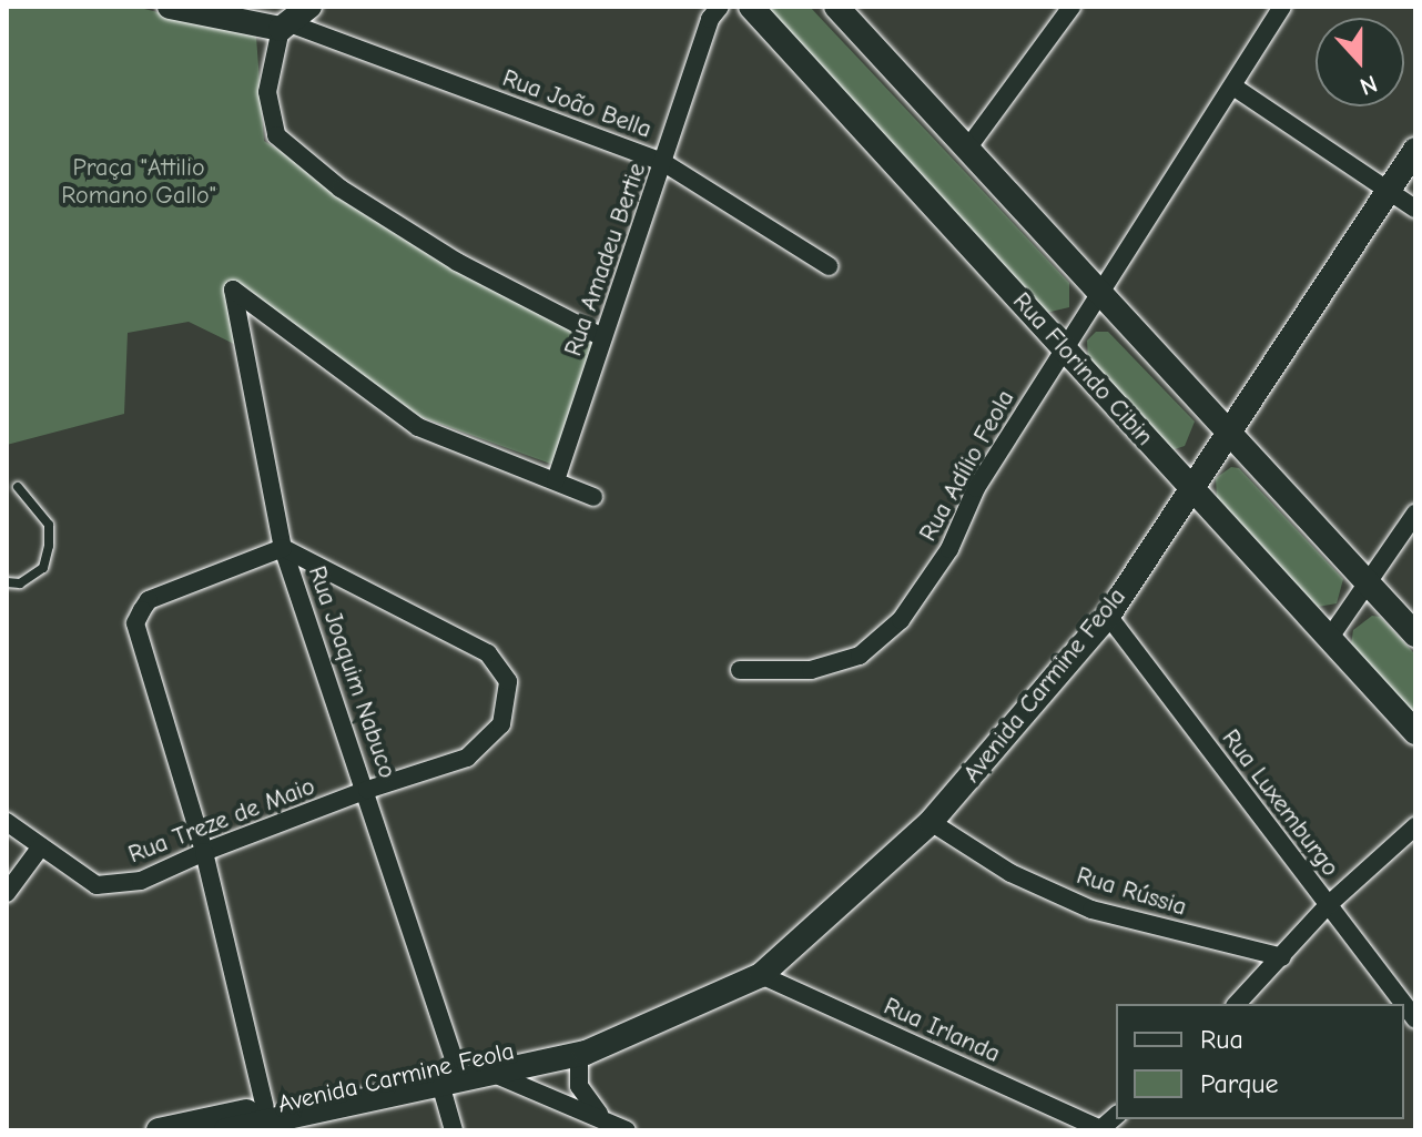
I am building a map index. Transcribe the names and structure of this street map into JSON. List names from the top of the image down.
{
  "streets": {
    "main road": ["Rua Florindo Cibin", "Avenida Carmine Feola"],
    "street": [
      "Rua João Bella",
      "Rua Amadeu Bertie",
      "Rua Adílio Feola",
      "Rua Joaquim Nabuco",
      "Rua Luxemburgo",
      "Rua Treze de Maio",
      "Rua Rússia",
      "Rua Irlanda"
    ]
  },
  "crossings": [
    ["Rua João Bella", "Rua Amadeu Bertie"],
    ["Rua Amadeu Bertie", "Rua Joaquim Nabuco"],
    ["Rua Florindo Cibin", "Rua Adílio Feola"],
    ["Rua Florindo Cibin", "Avenida Carmine Feola"],
    ["Rua Joaquim Nabuco", "Avenida Carmine Feola"],
    ["Rua Joaquim Nabuco", "Rua Treze de Maio"],
    ["Avenida Carmine Feola", "Rua Luxemburgo"],
    ["Avenida Carmine Feola", "Rua Rússia"],
    ["Avenida Carmine Feola", "Rua Irlanda"]
  ],
  "parks": ["Praça \"Attilio Romano Gallo\""],
  "legend": ["Rua", "Parque"],
  "north": "bottom"
}
